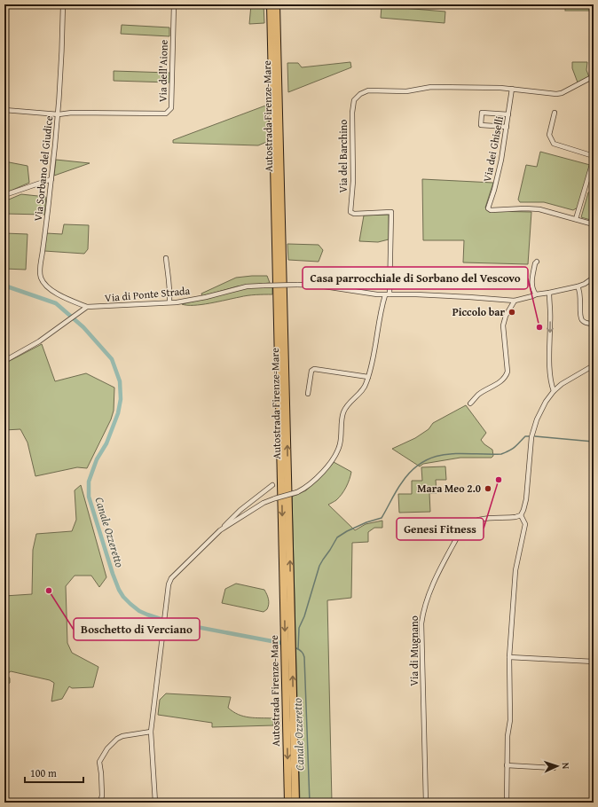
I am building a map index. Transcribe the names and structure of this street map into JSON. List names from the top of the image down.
{
  "streets": {
    "highway": ["Autostrada Firenze-Mare"],
    "street": [
      "Via dell'Aione",
      "Via dei Ghiselli",
      "Via del Barchino",
      "Via Sorbano del Giudice",
      "Via di Ponte Strada",
      "Via di Mugnano"
    ]
  },
  "crossings": [
    ["Via dell'Aione", "Via Sorbano del Giudice"],
    ["Via dei Ghiselli", "Via del Barchino"],
    ["Via del Barchino", "Via di Ponte Strada"],
    ["Via Sorbano del Giudice", "Via di Ponte Strada"]
  ],
  "water": ["Canale Ozzeretto"],
  "places": [
    "Piccolo bar",
    "Casa parrocchiale di Sorbano del Vescovo",
    "Genesi Fitness",
    "Mara Meo 2.0",
    "Boschetto di Verciano"
  ],
  "scale_bar": "100 m",
  "north": "right"
}
